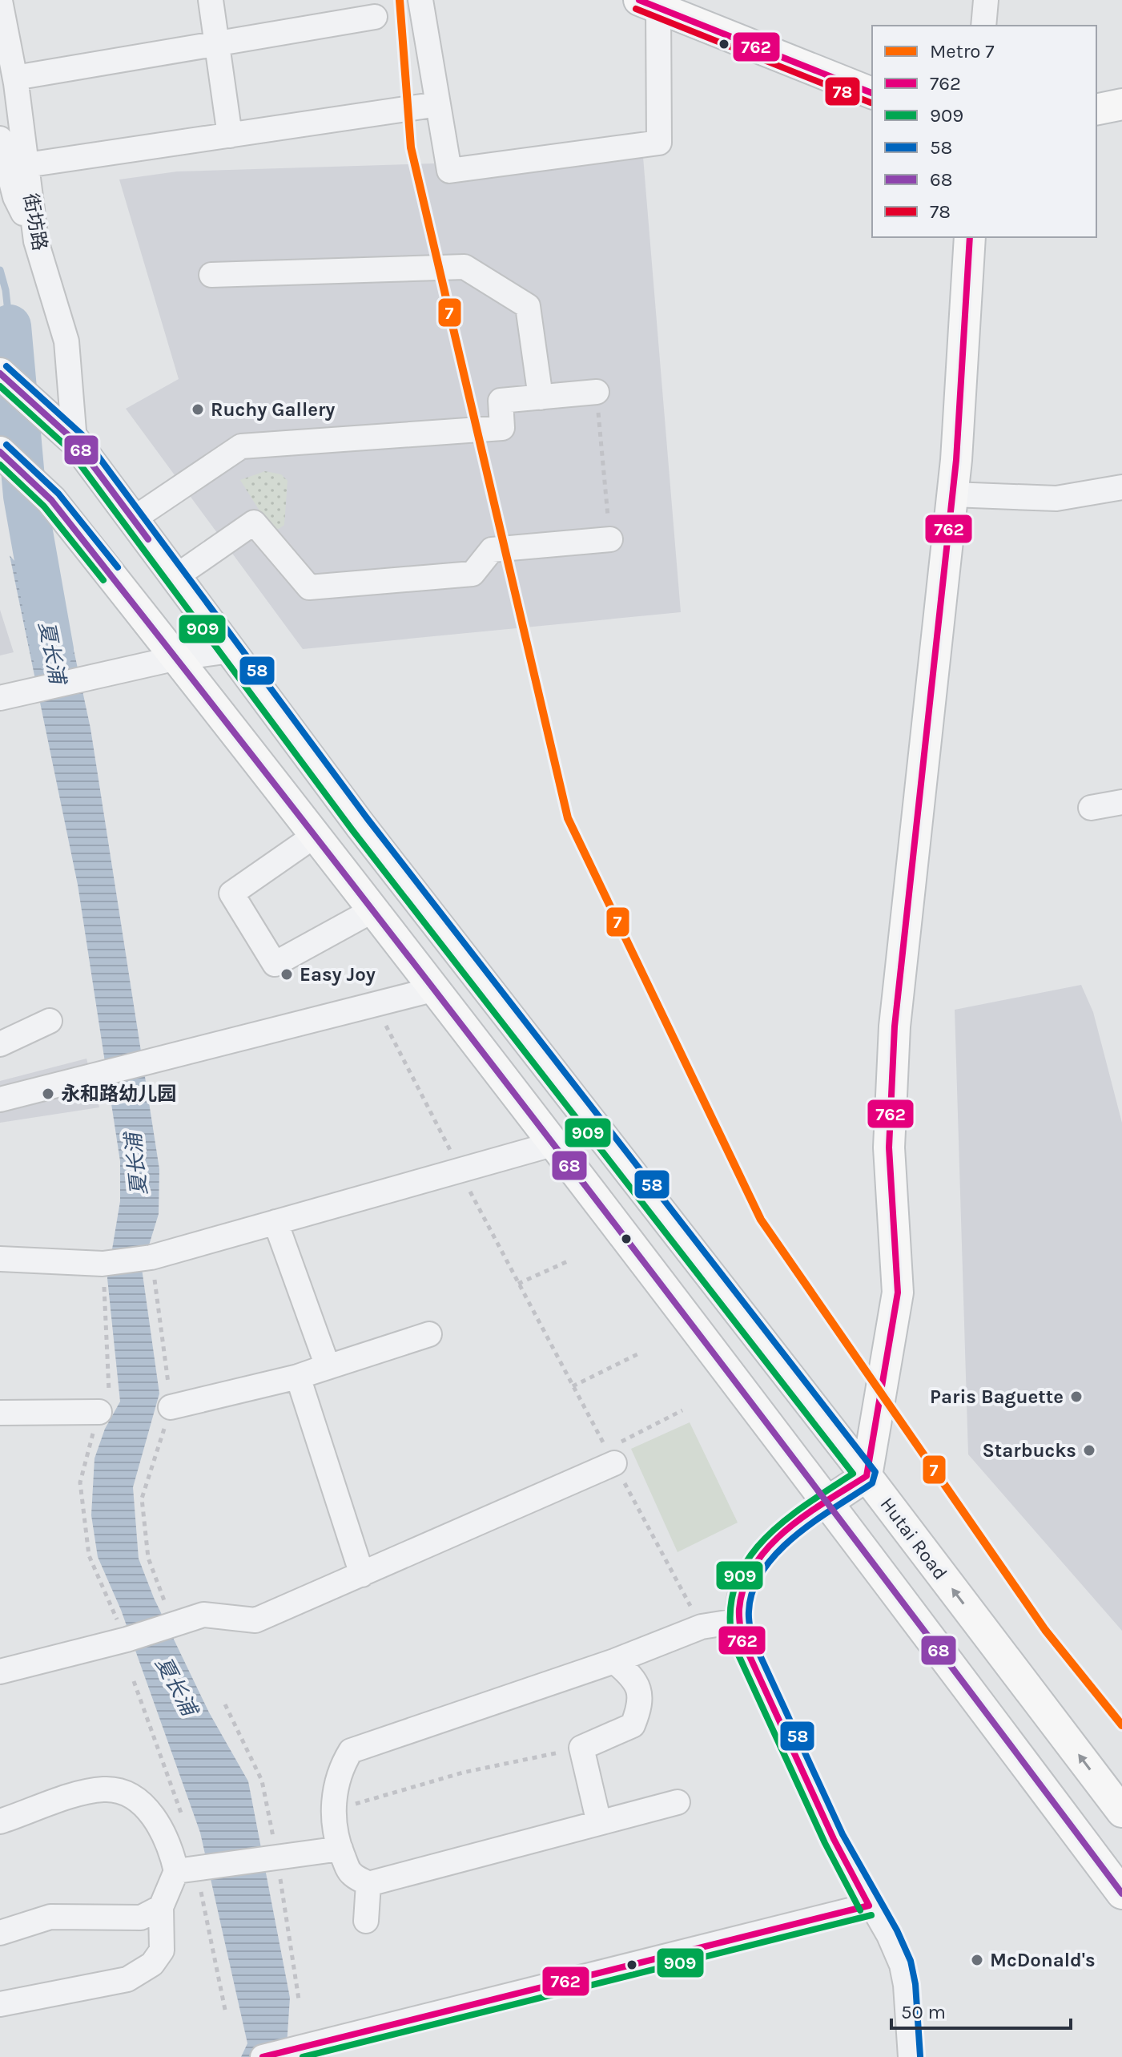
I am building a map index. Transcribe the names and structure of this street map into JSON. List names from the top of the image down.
{
  "streets": {
    "main road": ["Hutai Road"],
    "street": ["街坊路"]
  },
  "crossings": [
    ["街坊路", "Hutai Road"]
  ],
  "water": ["夏长浦"],
  "places": [
    "Ruchy Gallery",
    "Easy Joy",
    "永和路幼儿园",
    "Paris Baguette",
    "Starbucks",
    "McDonald's"
  ],
  "lines": [
    "metro line 7",
    "transit line 762",
    "transit line 78",
    "transit line 58",
    "transit line 68",
    "transit line 909"
  ],
  "legend": [
    "Metro 7",
    "762",
    "909",
    "58",
    "68",
    "78"
  ],
  "scale_bar": "50 m"
}
